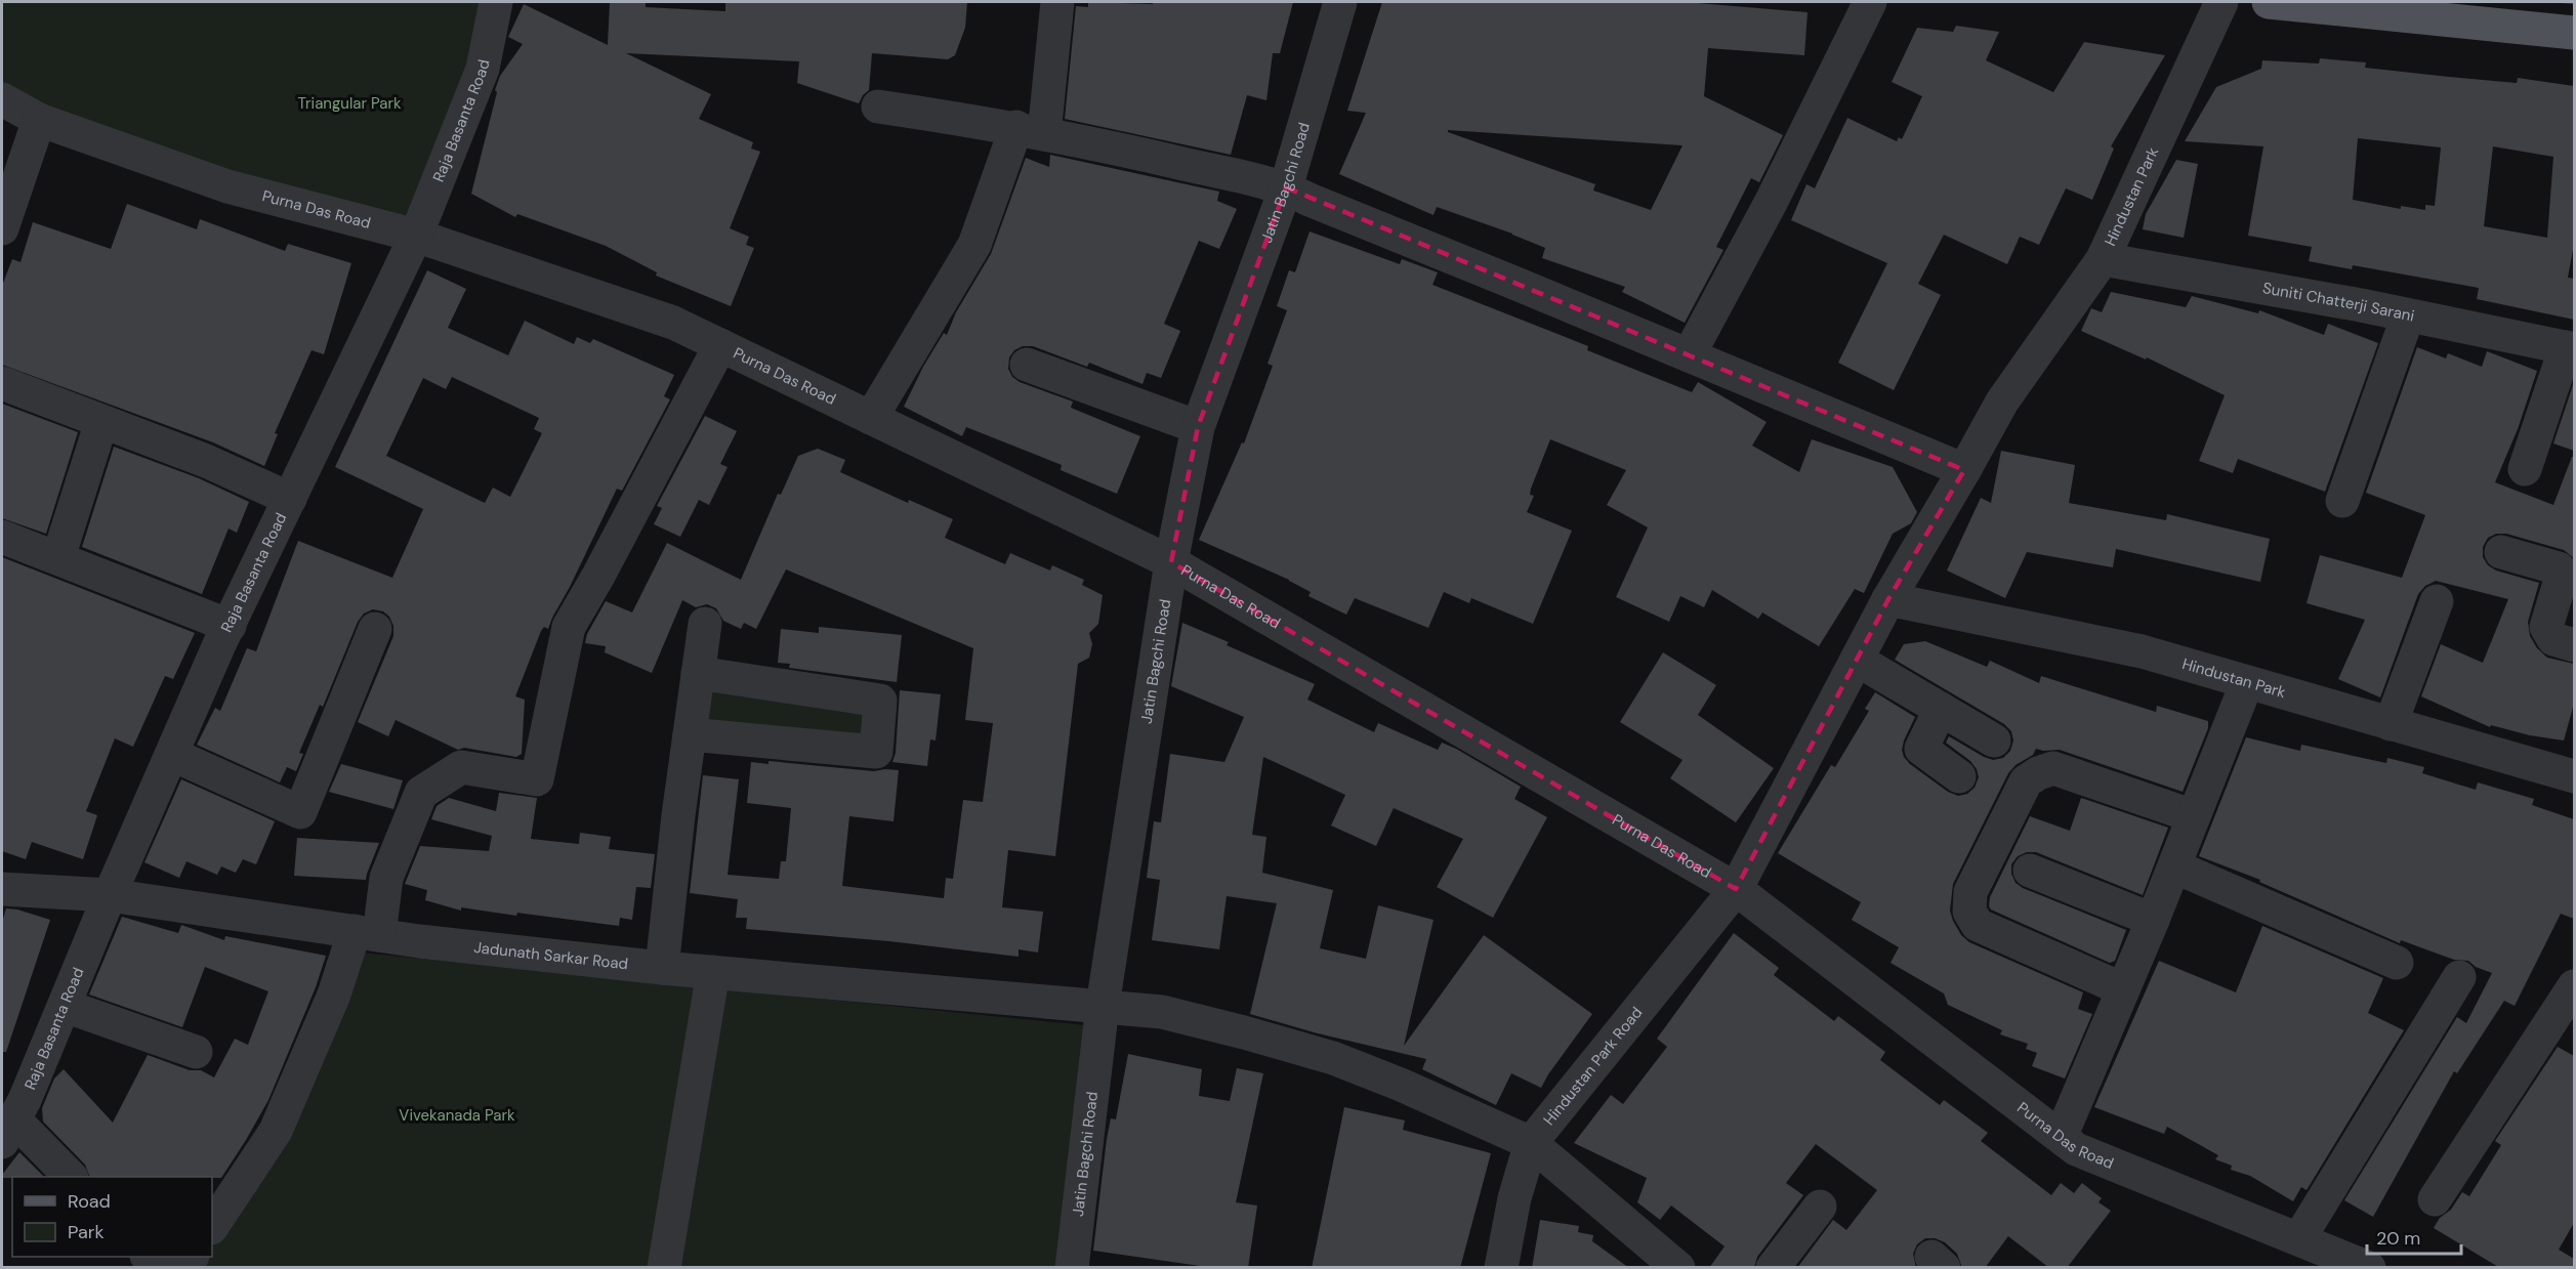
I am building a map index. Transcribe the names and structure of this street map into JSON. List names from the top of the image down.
{
  "streets": {
    "street": [
      "Raja Basanta Road",
      "Jatin Bagchi Road",
      "Hindustan Park",
      "Purna Das Road",
      "Suniti Chatterji Sarani",
      "Jadunath Sarkar Road",
      "Hindustan Park Road"
    ]
  },
  "crossings": [
    ["Raja Basanta Road", "Purna Das Road"],
    ["Raja Basanta Road", "Jadunath Sarkar Road"],
    ["Jatin Bagchi Road", "Purna Das Road"],
    ["Jatin Bagchi Road", "Jadunath Sarkar Road"],
    ["Hindustan Park", "Purna Das Road"],
    ["Hindustan Park", "Suniti Chatterji Sarani"],
    ["Hindustan Park", "Hindustan Park Road"],
    ["Purna Das Road", "Hindustan Park Road"],
    ["Jadunath Sarkar Road", "Hindustan Park Road"]
  ],
  "parks": ["Triangular Park", "Vivekanada Park"],
  "legend": ["Road", "Park"],
  "scale_bar": "20 m"
}
